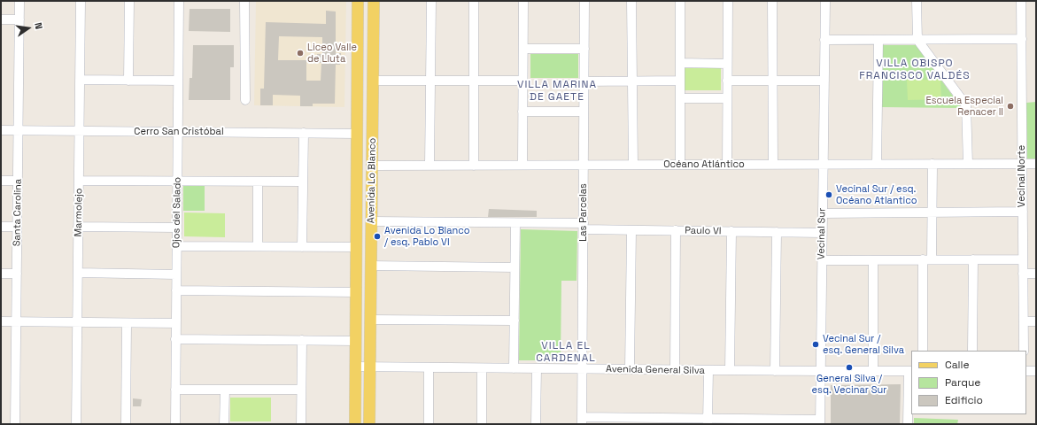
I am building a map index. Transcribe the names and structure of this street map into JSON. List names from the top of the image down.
{
  "streets": {
    "main road": ["Avenida Lo Blanco"],
    "street": [
      "Cerro San Cristóbal",
      "Océano Atlántico",
      "Vecinal Norte",
      "Santa Carolina",
      "Marmolejo",
      "Ojos del Salado",
      "Las Parcelas",
      "Paulo VI",
      "Vecinal Sur",
      "Avenida General Silva"
    ]
  },
  "crossings": [
    ["Cerro San Cristóbal", "Avenida Lo Blanco"],
    ["Cerro San Cristóbal", "Santa Carolina"],
    ["Cerro San Cristóbal", "Marmolejo"],
    ["Cerro San Cristóbal", "Ojos del Salado"],
    ["Océano Atlántico", "Vecinal Norte"],
    ["Océano Atlántico", "Avenida Lo Blanco"],
    ["Océano Atlántico", "Las Parcelas"],
    ["Océano Atlántico", "Vecinal Sur"],
    ["Avenida Lo Blanco", "Paulo VI"],
    ["Avenida Lo Blanco", "Avenida General Silva"],
    ["Las Parcelas", "Paulo VI"],
    ["Las Parcelas", "Avenida General Silva"],
    ["Paulo VI", "Vecinal Sur"],
    ["Vecinal Sur", "Avenida General Silva"]
  ],
  "districts": ["VILLA OBISPO FRANCISCO VALDÉS", "VILLA MARINA DE GAETE", "VILLA EL CARDENAL"],
  "places": [
    "Liceo Valle de Lluta",
    "Escuela Especial Renacer II",
    "Vecinal Sur / esq. Océano Atlantico",
    "Avenida Lo Blanco / esq. Pablo VI",
    "Vecinal Sur / esq. General Silva",
    "General Silva / esq. Vecinar Sur"
  ],
  "legend": ["Calle", "Parque", "Edificio"],
  "north": "right"
}
